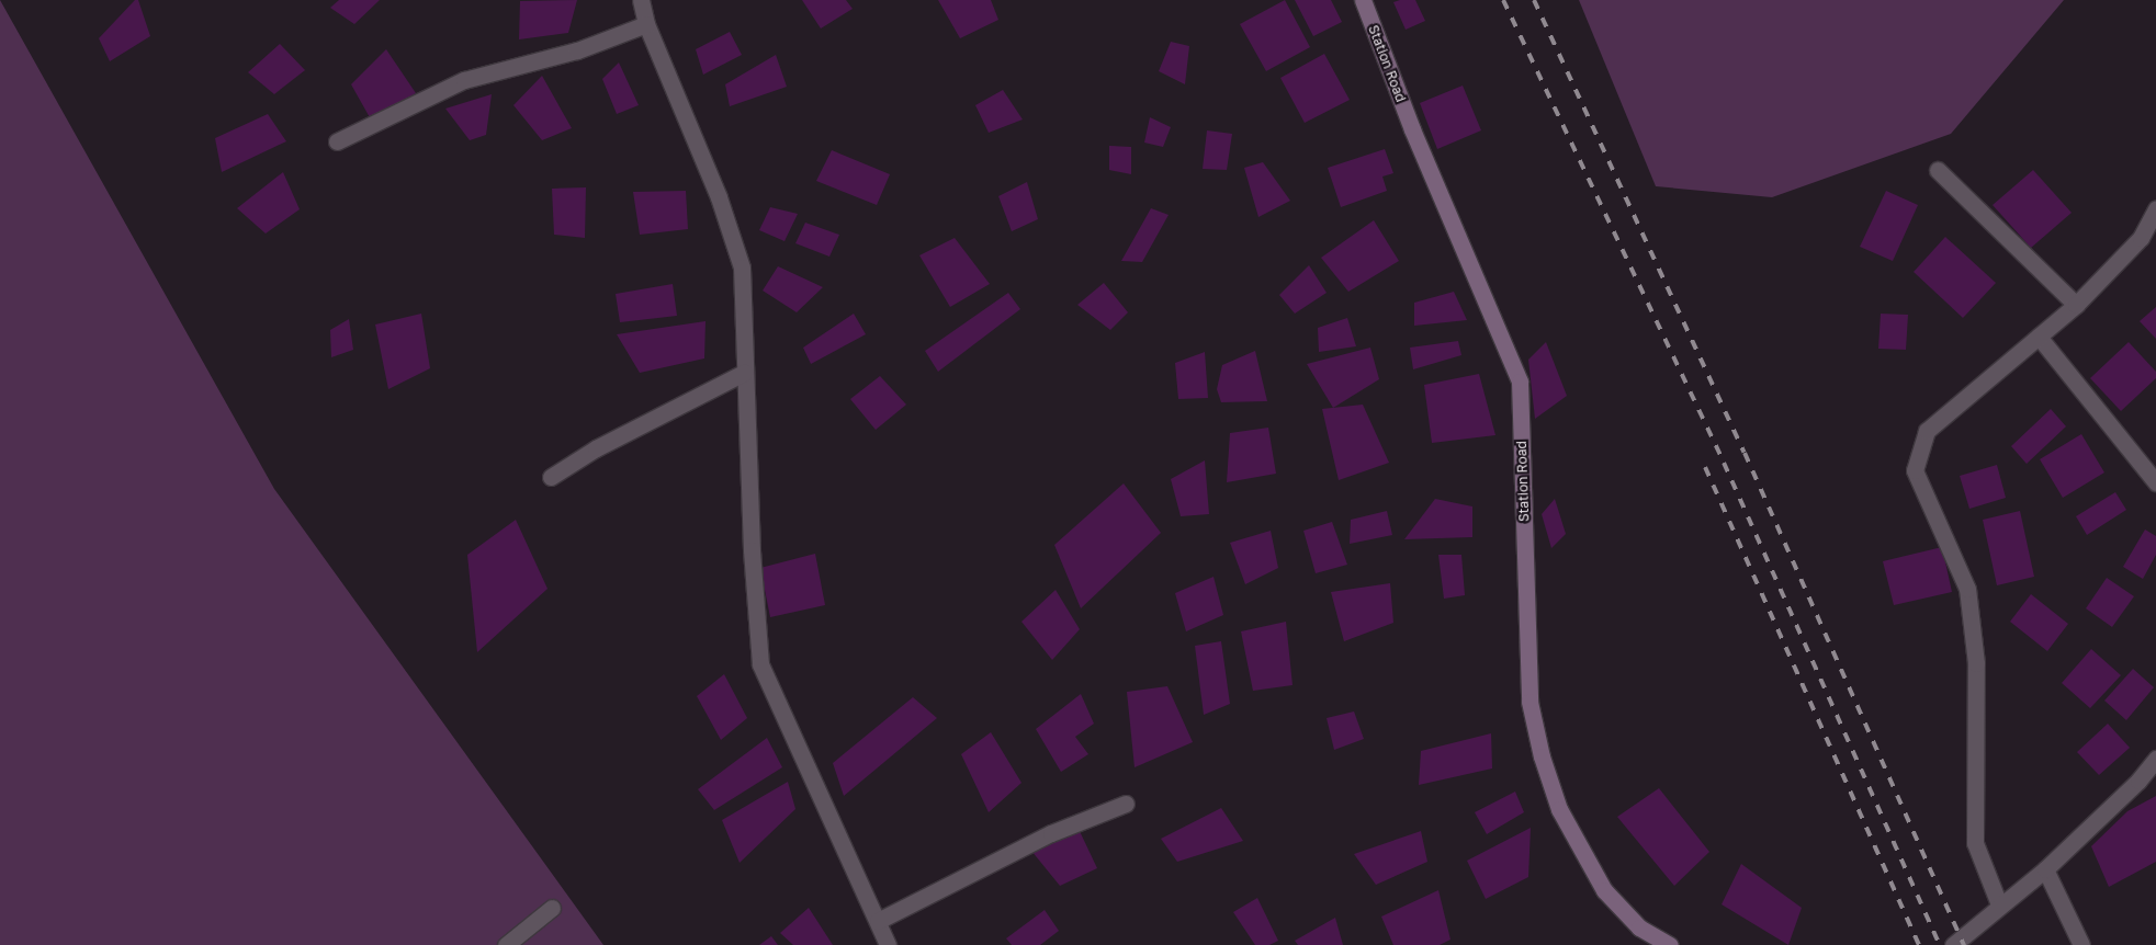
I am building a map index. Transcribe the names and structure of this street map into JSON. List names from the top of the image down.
{
  "streets": {
    "street": ["Station Road"]
  }
}
